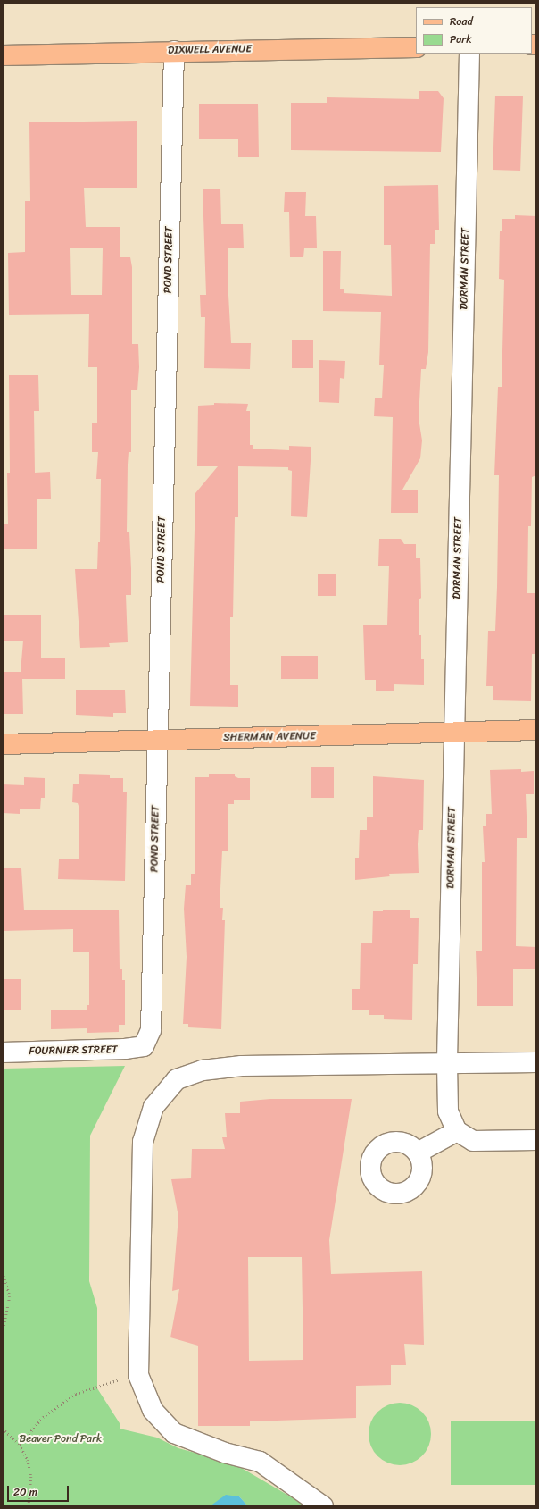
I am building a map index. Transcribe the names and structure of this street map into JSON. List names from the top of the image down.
{
  "streets": {
    "main road": ["DIXWELL AVENUE", "SHERMAN AVENUE"],
    "street": ["POND STREET", "DORMAN STREET", "FOURNIER STREET"]
  },
  "crossings": [
    ["DIXWELL AVENUE", "POND STREET"],
    ["POND STREET", "SHERMAN AVENUE"],
    ["POND STREET", "FOURNIER STREET"],
    ["DORMAN STREET", "SHERMAN AVENUE"]
  ],
  "parks": ["Beaver Pond Park"],
  "legend": ["Road", "Park"],
  "scale_bar": "20 m"
}
